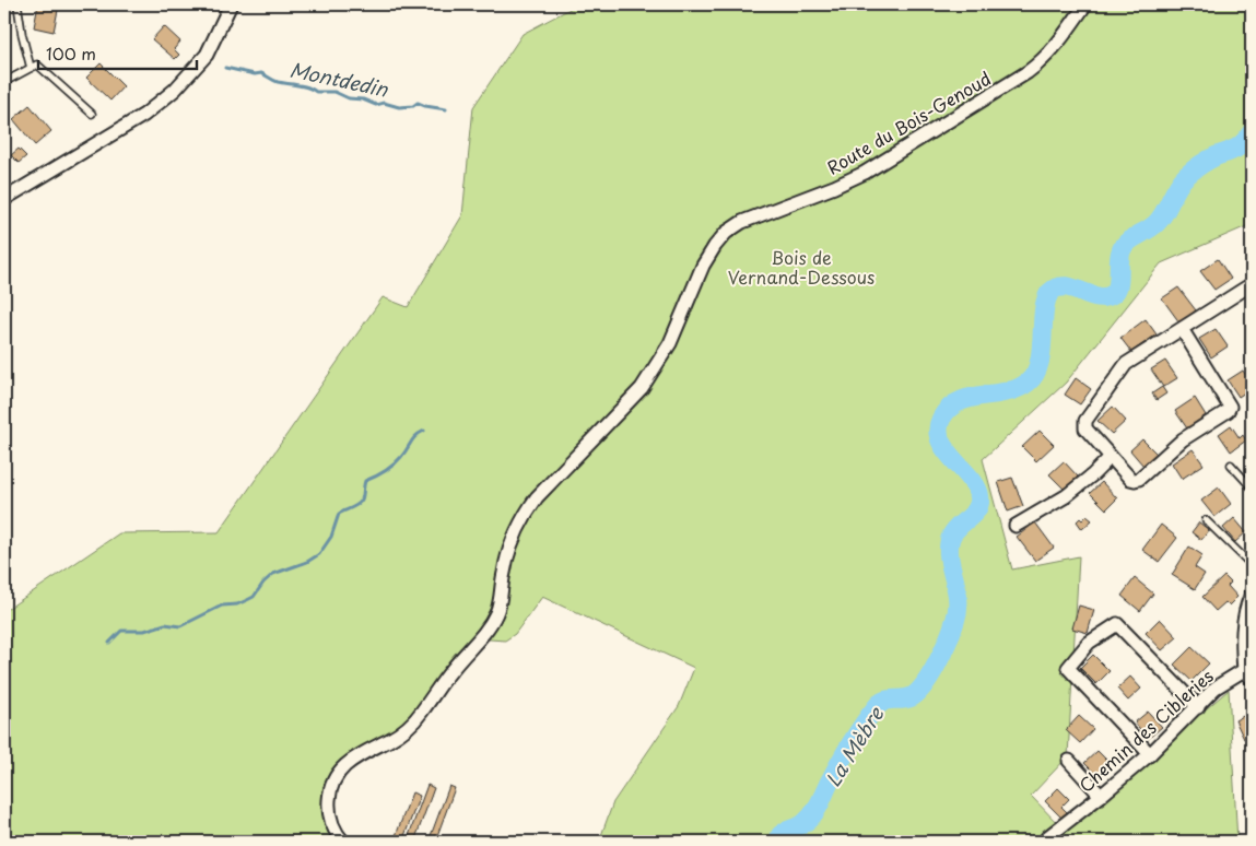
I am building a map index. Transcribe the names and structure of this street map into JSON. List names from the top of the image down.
{
  "streets": {
    "street": ["Route du Bois-Genoud", "Chemin des Cibleries"]
  },
  "water": ["Montdedin", "La Mèbre"],
  "parks": ["Bois de Vernand-Dessous"],
  "scale_bar": "100 m"
}
